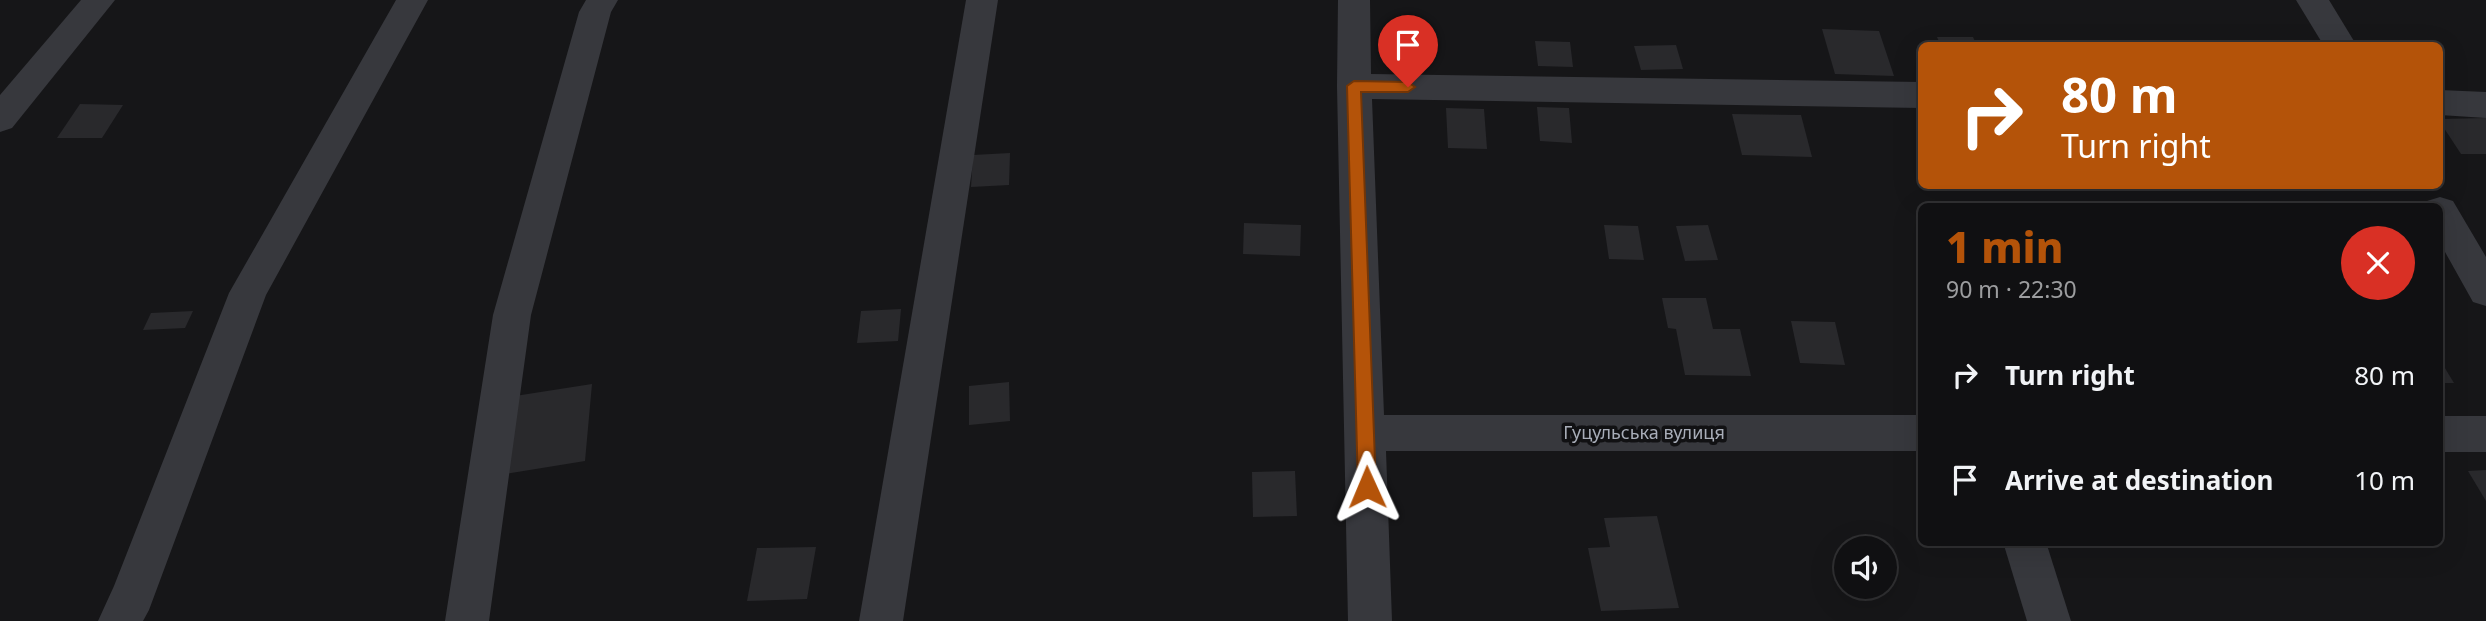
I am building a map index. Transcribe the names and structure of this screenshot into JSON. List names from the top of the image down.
{
  "streets": {
    "street": ["Гуцульська вулиця"]
  },
  "page": {
    "turn": ["80 m", "Turn right"],
    "heading": ["1 min", "90 m · 22:30"],
    "list": [
      {
        "name": "Turn right",
        "value": "80 m"
      },
      {
        "name": "Arrive at destination",
        "value": "10 m"
      }
    ]
  }
}
